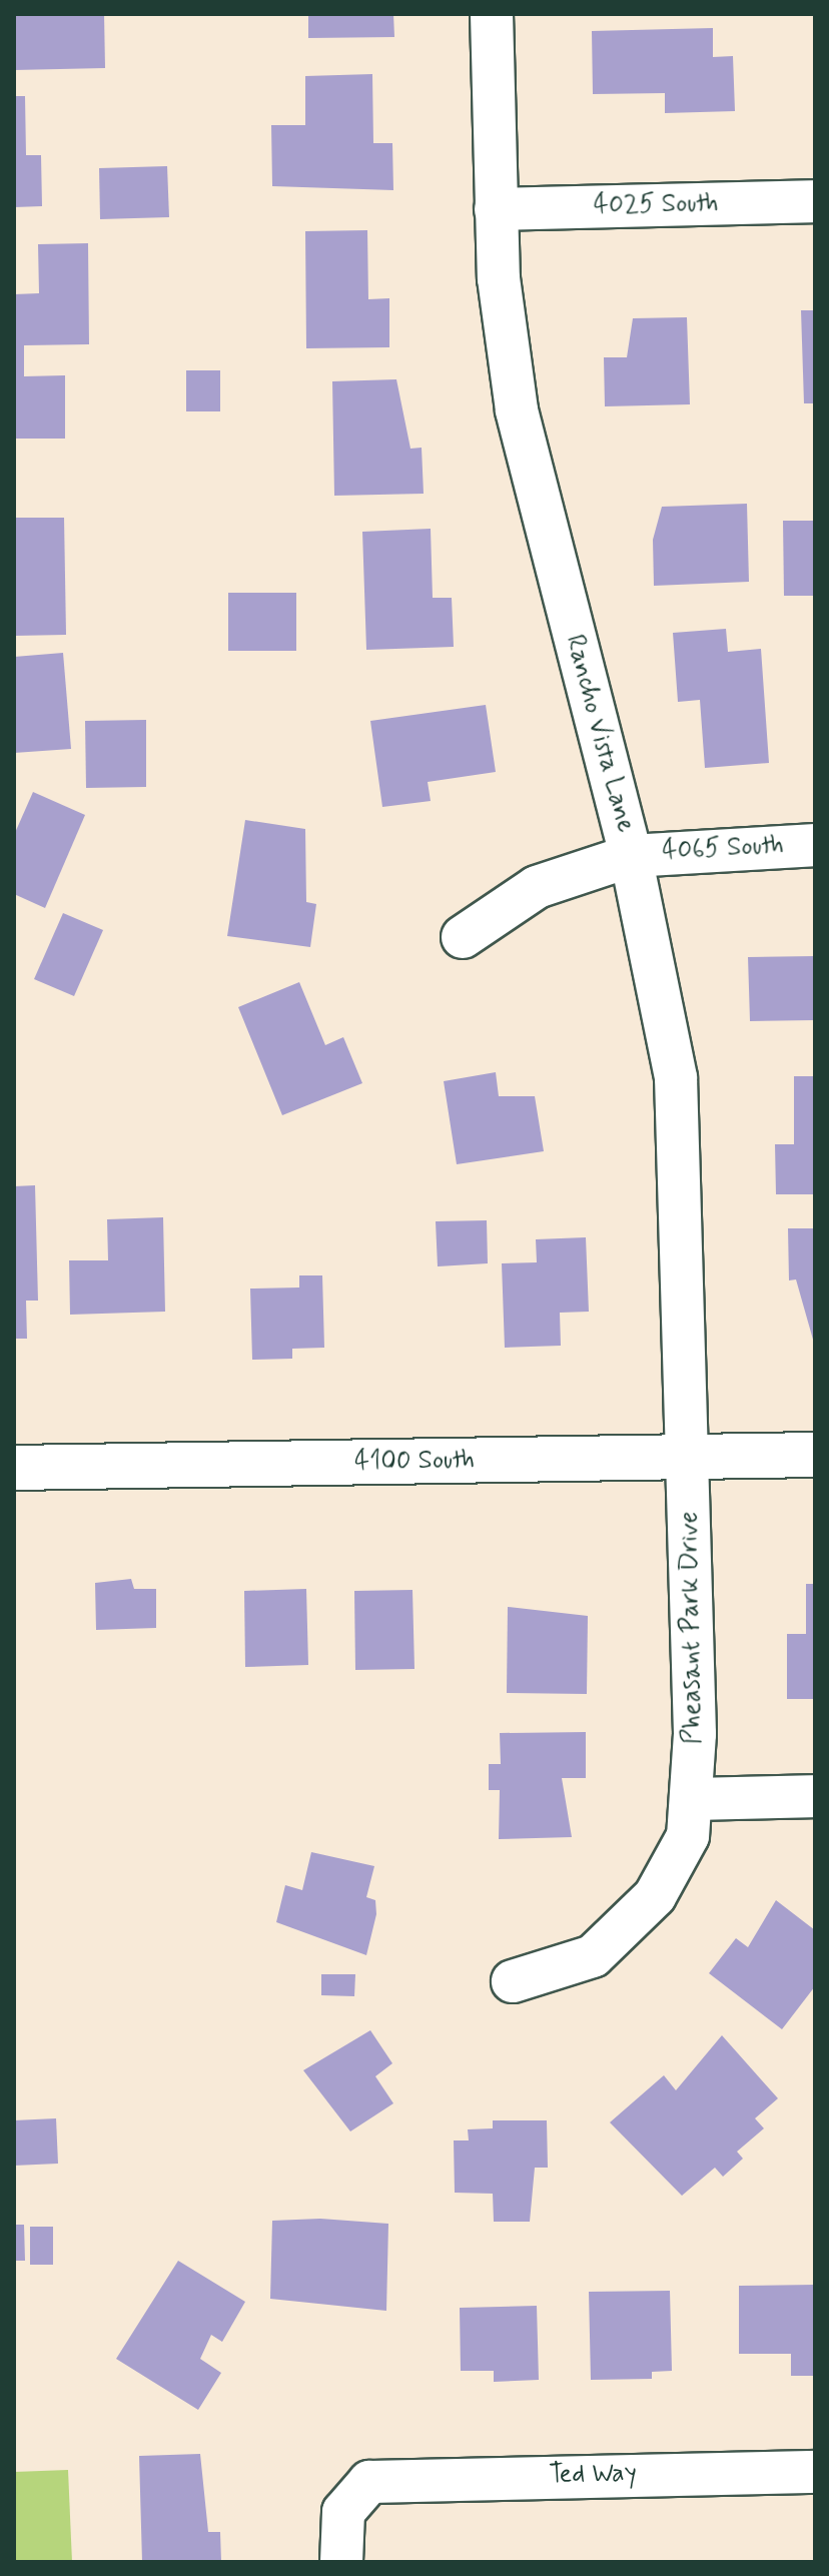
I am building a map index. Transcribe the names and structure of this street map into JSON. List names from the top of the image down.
{
  "streets": {
    "main road": ["4100 South"],
    "street": [
      "4025 South",
      "Rancho Vista Lane",
      "4065 South",
      "Pheasant Park Drive",
      "Ted Way"
    ]
  },
  "crossings": [
    ["4025 South", "Rancho Vista Lane"],
    ["Rancho Vista Lane", "4065 South"],
    ["Rancho Vista Lane", "4100 South"],
    ["Rancho Vista Lane", "Pheasant Park Drive"],
    ["4100 South", "Pheasant Park Drive"]
  ]
}
